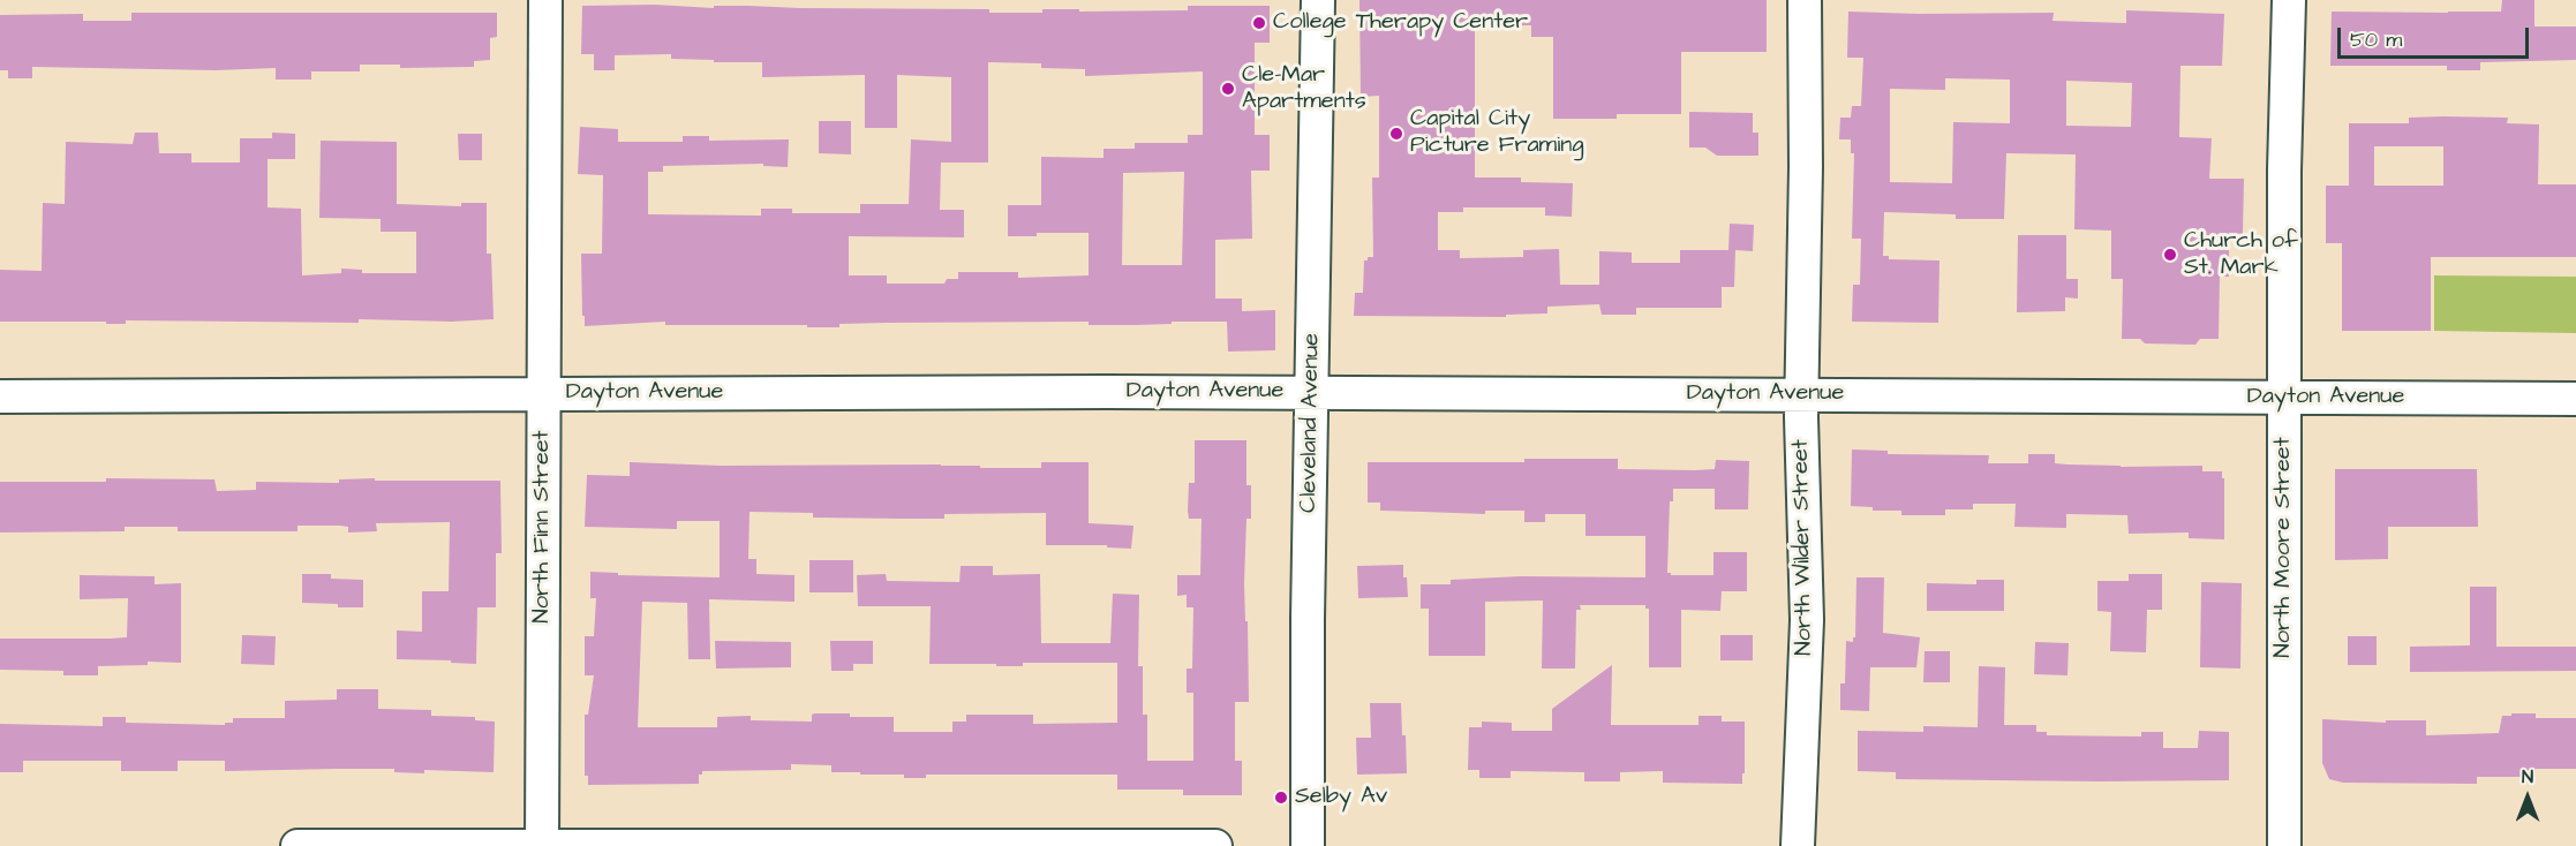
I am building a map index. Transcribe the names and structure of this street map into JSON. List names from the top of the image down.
{
  "streets": {
    "street": [
      "Dayton Avenue",
      "Cleveland Avenue",
      "North Finn Street",
      "North Wilder Street",
      "North Moore Street"
    ]
  },
  "crossings": [
    ["Dayton Avenue", "Cleveland Avenue"],
    ["Dayton Avenue", "North Finn Street"],
    ["Dayton Avenue", "North Wilder Street"],
    ["Dayton Avenue", "North Moore Street"]
  ],
  "places": [
    "College Therapy Center",
    "Cle-Mar Apartments",
    "Capital City Picture Framing",
    "Church of St. Mark",
    "Selby Av"
  ],
  "scale_bar": "50 m",
  "north": "top"
}
